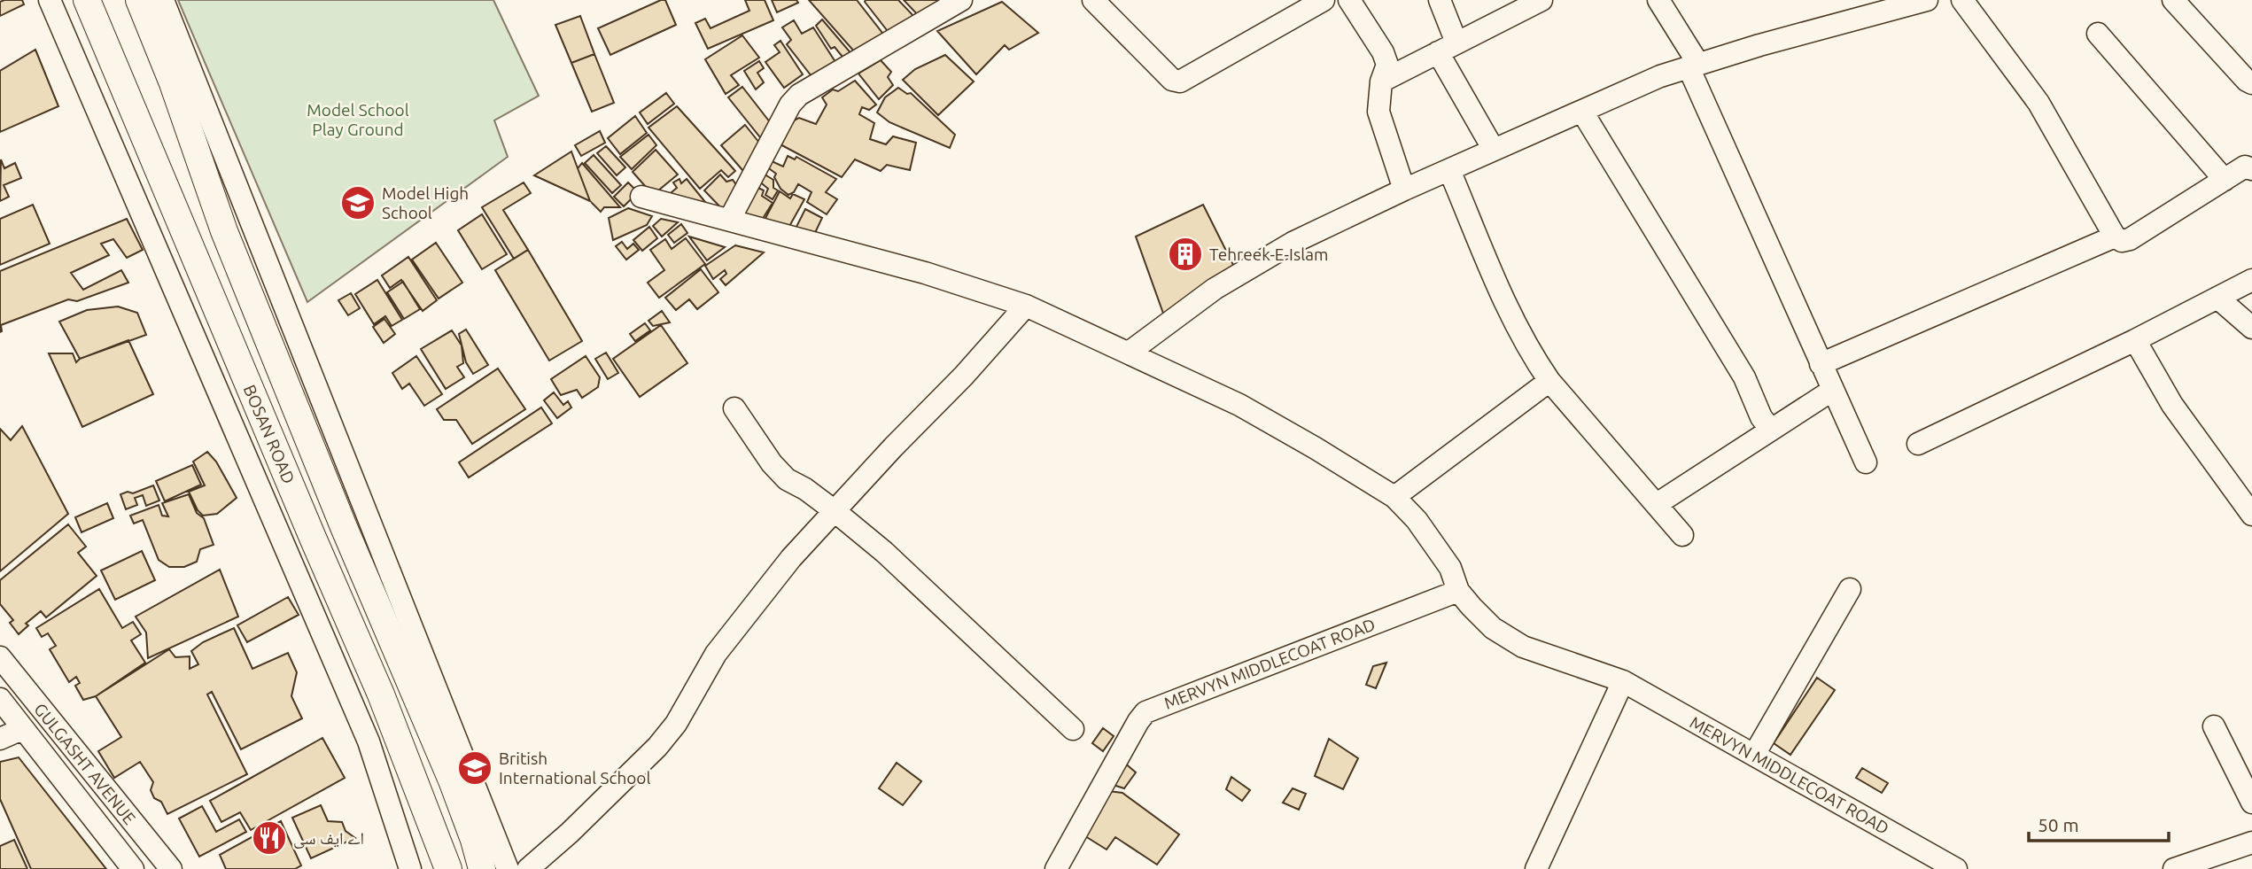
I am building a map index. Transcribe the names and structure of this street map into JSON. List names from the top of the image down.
{
  "streets": {
    "main road": ["BOSAN ROAD"],
    "street": ["MERVYN MIDDLECOAT ROAD", "GULGASHT AVENUE"]
  },
  "parks": ["Model School Play Ground"],
  "places": {
    "school or university": ["Model High School", "British International School"],
    "building": ["Tehreek-E-Islam"],
    "restaurant": ["اے ایف سی"]
  },
  "scale_bar": "50 m"
}
